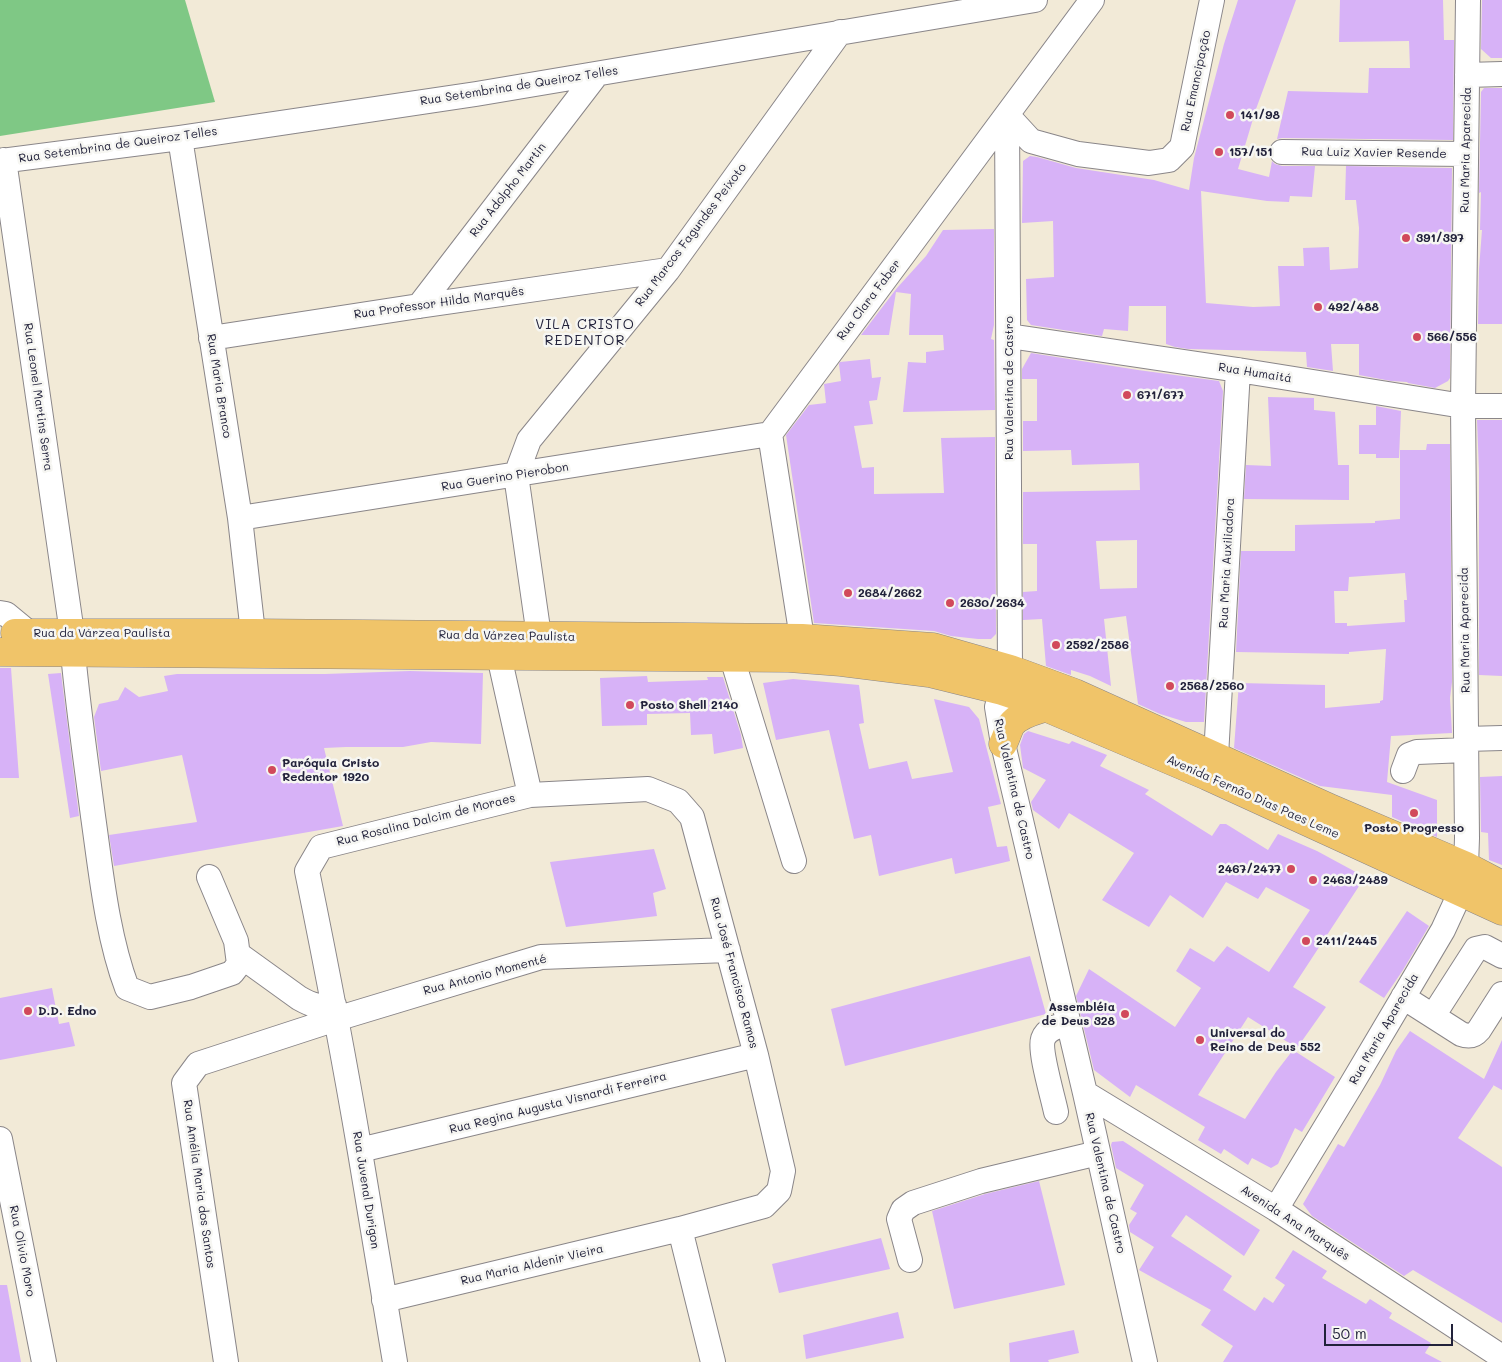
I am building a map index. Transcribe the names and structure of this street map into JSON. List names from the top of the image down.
{
  "streets": {
    "main road": ["Rua da Várzea Paulista", "Avenida Fernão Dias Paes Leme"],
    "street": [
      "Rua Emancipação",
      "Rua Setembrina de Queiroz Telles",
      "Rua Maria Aparecida",
      "Rua Luiz Xavier Resende",
      "Rua Adolpho Martin",
      "Rua Marcos Fagundes Peixoto",
      "Rua Clara Faber",
      "Rua Professor Hilda Marquês",
      "Rua Humaitá",
      "Rua Maria Branco",
      "Rua Valentina de Castro",
      "Rua Leonel Martins Serra",
      "Rua Guerino Pierobon",
      "Rua Maria Auxiliadora",
      "Rua Rosalina Dalcim de Moraes",
      "Rua José Francisco Ramos",
      "Rua Antonio Momenté",
      "Rua Regina Augusta Visnardi Ferreira",
      "Rua Amélia Maria dos Santos",
      "Rua Juvenal Durigon",
      "Avenida Ana Marquês",
      "Rua Olivio Moro",
      "Rua Maria Aldenir Vieira"
    ]
  },
  "crossings": [
    ["Rua Emancipação", "Rua Clara Faber"],
    ["Rua Emancipação", "Rua Valentina de Castro"],
    ["Rua Setembrina de Queiroz Telles", "Rua Adolpho Martin"],
    ["Rua Setembrina de Queiroz Telles", "Rua Marcos Fagundes Peixoto"],
    ["Rua Setembrina de Queiroz Telles", "Rua Maria Branco"],
    ["Rua Setembrina de Queiroz Telles", "Rua Leonel Martins Serra"],
    ["Rua Maria Aparecida", "Rua Luiz Xavier Resende"],
    ["Rua Maria Aparecida", "Rua Humaitá"],
    ["Rua Maria Aparecida", "Avenida Fernão Dias Paes Leme"],
    ["Rua Maria Aparecida", "Avenida Ana Marquês"],
    ["Rua Adolpho Martin", "Rua Professor Hilda Marquês"],
    ["Rua Marcos Fagundes Peixoto", "Rua Professor Hilda Marquês"],
    ["Rua Marcos Fagundes Peixoto", "Rua Guerino Pierobon"],
    ["Rua Marcos Fagundes Peixoto", "Rua da Várzea Paulista"],
    ["Rua Clara Faber", "Rua Valentina de Castro"],
    ["Rua Clara Faber", "Rua Guerino Pierobon"],
    ["Rua Professor Hilda Marquês", "Rua Maria Branco"],
    ["Rua Humaitá", "Rua Valentina de Castro"],
    ["Rua Humaitá", "Rua Maria Auxiliadora"],
    ["Rua Maria Branco", "Rua Guerino Pierobon"],
    ["Rua Maria Branco", "Rua da Várzea Paulista"],
    ["Rua Valentina de Castro", "Rua da Várzea Paulista"],
    ["Rua Valentina de Castro", "Avenida Fernão Dias Paes Leme"],
    ["Rua Valentina de Castro", "Avenida Ana Marquês"],
    ["Rua Leonel Martins Serra", "Rua da Várzea Paulista"],
    ["Rua Maria Auxiliadora", "Avenida Fernão Dias Paes Leme"],
    ["Rua da Várzea Paulista", "Avenida Fernão Dias Paes Leme"],
    ["Rua Rosalina Dalcim de Moraes", "Rua José Francisco Ramos"],
    ["Rua Rosalina Dalcim de Moraes", "Rua Antonio Momenté"],
    ["Rua Rosalina Dalcim de Moraes", "Rua Amélia Maria dos Santos"],
    ["Rua Rosalina Dalcim de Moraes", "Rua Juvenal Durigon"],
    ["Rua José Francisco Ramos", "Rua Antonio Momenté"],
    ["Rua José Francisco Ramos", "Rua Regina Augusta Visnardi Ferreira"],
    ["Rua José Francisco Ramos", "Rua Maria Aldenir Vieira"],
    ["Rua Antonio Momenté", "Rua Amélia Maria dos Santos"],
    ["Rua Antonio Momenté", "Rua Juvenal Durigon"],
    ["Rua Regina Augusta Visnardi Ferreira", "Rua Juvenal Durigon"],
    ["Rua Amélia Maria dos Santos", "Rua Juvenal Durigon"],
    ["Rua Juvenal Durigon", "Rua Maria Aldenir Vieira"]
  ],
  "districts": ["VILA CRISTO REDENTOR"],
  "places": [
    "141/98",
    "157/151",
    "391/397",
    "492/488",
    "566/556",
    "671/677",
    "2684/2662",
    "2630/2634",
    "2592/2586",
    "2568/2560",
    "Posto Shell 2140",
    "Paróquia Cristo Redentor 1920",
    "Posto Progresso",
    "2467/2477",
    "2463/2489",
    "2411/2445",
    "D.D. Edno",
    "Assembléia de Deus 328",
    "Universal do Reino de Deus 552"
  ],
  "scale_bar": "50 m"
}
